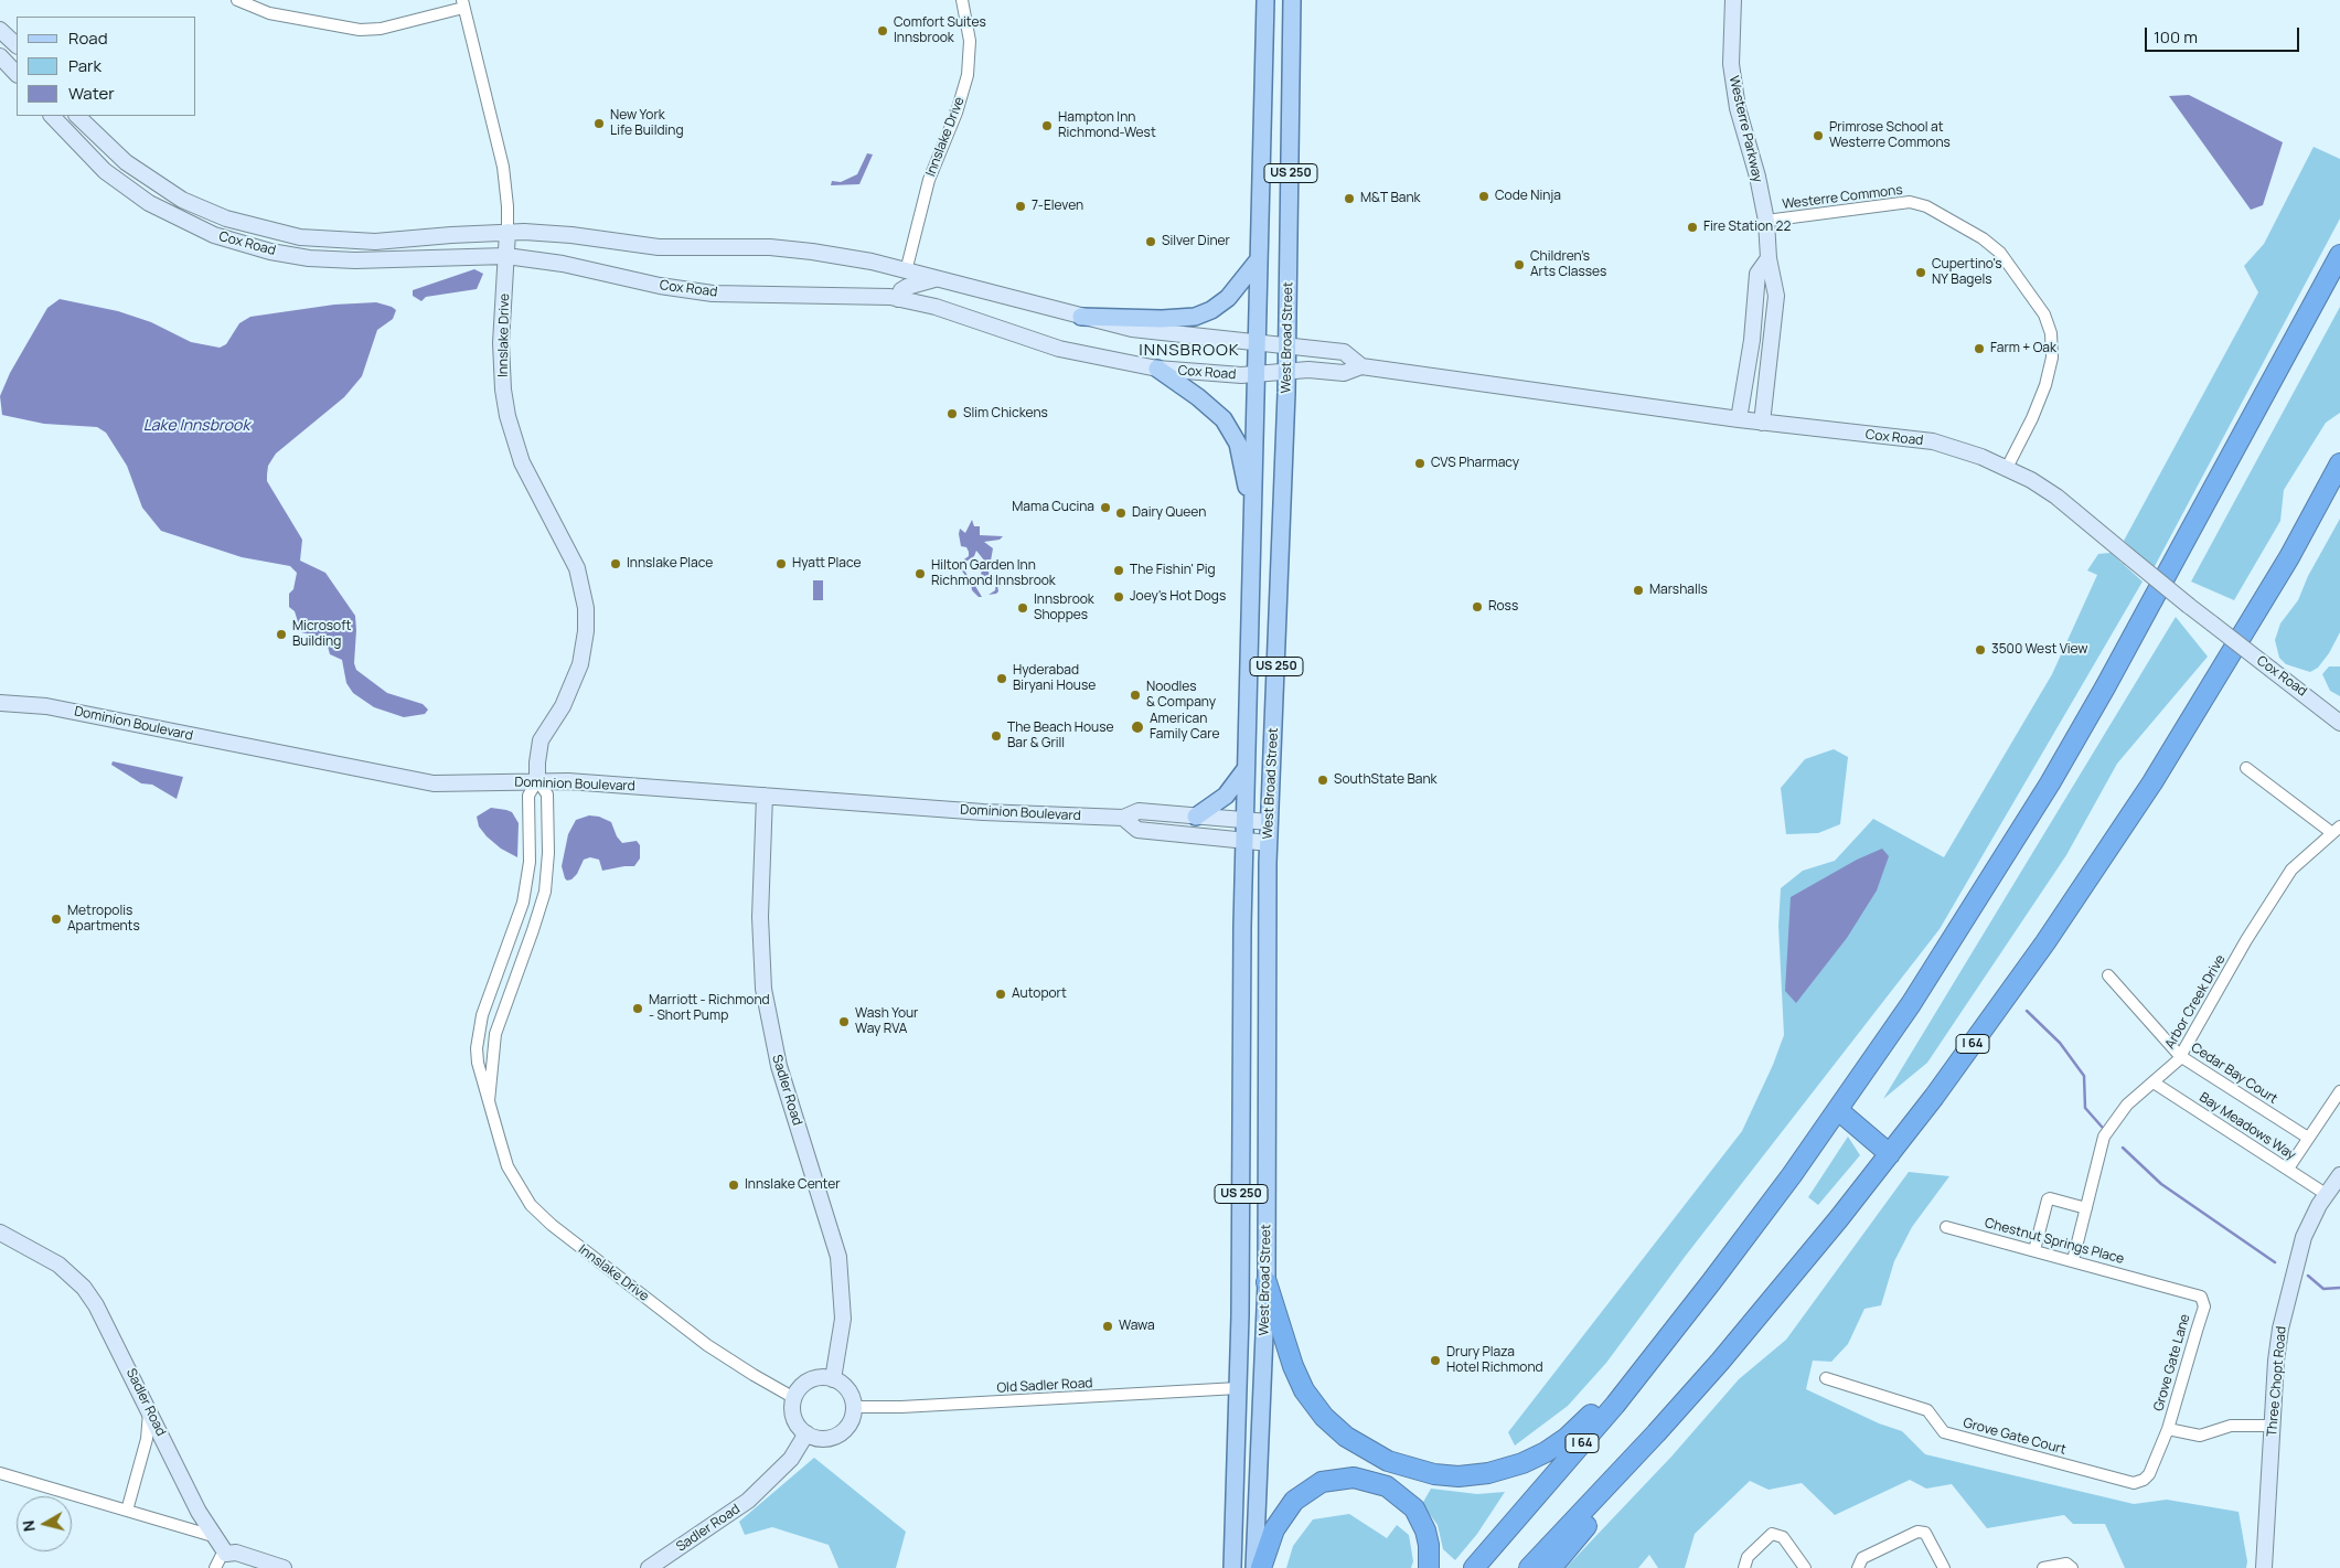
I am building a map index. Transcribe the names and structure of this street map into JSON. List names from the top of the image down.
{
  "streets": {
    "highway": ["I 64"],
    "main road": [
      "Westerre Parkway",
      "Innslake Drive",
      "US 250",
      "Cox Road",
      "West Broad Street",
      "Dominion Boulevard",
      "Sadler Road",
      "Three Chopt Road"
    ],
    "street": [
      "Westerre Commons",
      "Arbor Creek Drive",
      "Cedar Bay Court",
      "Bay Meadows Way",
      "Chestnut Springs Place",
      "Grove Gate Lane",
      "Old Sadler Road",
      "Grove Gate Court"
    ]
  },
  "crossings": [
    ["Westerre Parkway", "Westerre Commons"],
    ["Westerre Parkway", "Cox Road"],
    ["Innslake Drive", "Cox Road"],
    ["Innslake Drive", "Dominion Boulevard"],
    ["Innslake Drive", "Sadler Road"],
    ["Innslake Drive", "Old Sadler Road"],
    ["Westerre Commons", "Cox Road"],
    ["Cox Road", "West Broad Street"],
    ["West Broad Street", "Dominion Boulevard"],
    ["West Broad Street", "Old Sadler Road"],
    ["Dominion Boulevard", "Sadler Road"],
    ["Arbor Creek Drive", "Cedar Bay Court"],
    ["Arbor Creek Drive", "Bay Meadows Way"],
    ["Arbor Creek Drive", "Chestnut Springs Place"],
    ["Sadler Road", "Old Sadler Road"],
    ["Bay Meadows Way", "Three Chopt Road"],
    ["Chestnut Springs Place", "Grove Gate Lane"],
    ["Grove Gate Lane", "Grove Gate Court"]
  ],
  "districts": ["INNSBROOK"],
  "water": ["Lake Innsbrook"],
  "places": [
    "Comfort Suites Innsbrook",
    "New York Life Building",
    "Hampton Inn Richmond-West",
    "Primrose School at Westerre Commons",
    "Code Ninja",
    "M&T Bank",
    "7-Eleven",
    "Fire Station 22",
    "Silver Diner",
    "Children’s Arts Classes",
    "Cupertino's NY Bagels",
    "Farm + Oak",
    "Slim Chickens",
    "CVS Pharmacy",
    "Mama Cucina",
    "Dairy Queen",
    "Innslake Place",
    "Hyatt Place",
    "The Fishin' Pig",
    "Hilton Garden Inn Richmond Innsbrook",
    "Marshalls",
    "Joey's Hot Dogs",
    "Ross",
    "Innsbrook Shoppes",
    "Microsoft Building",
    "3500 West View",
    "Hyderabad Biryani House",
    "Noodles & Company",
    "American Family Care",
    "The Beach House Bar & Grill",
    "SouthState Bank",
    "Metropolis Apartments",
    "Autoport",
    "Marriott - Richmond - Short Pump",
    "Wash Your Way RVA",
    "Innslake Center",
    "Wawa",
    "Drury Plaza Hotel Richmond"
  ],
  "legend": ["Road", "Park", "Water"],
  "scale_bar": "100 m",
  "north": "left"
}
